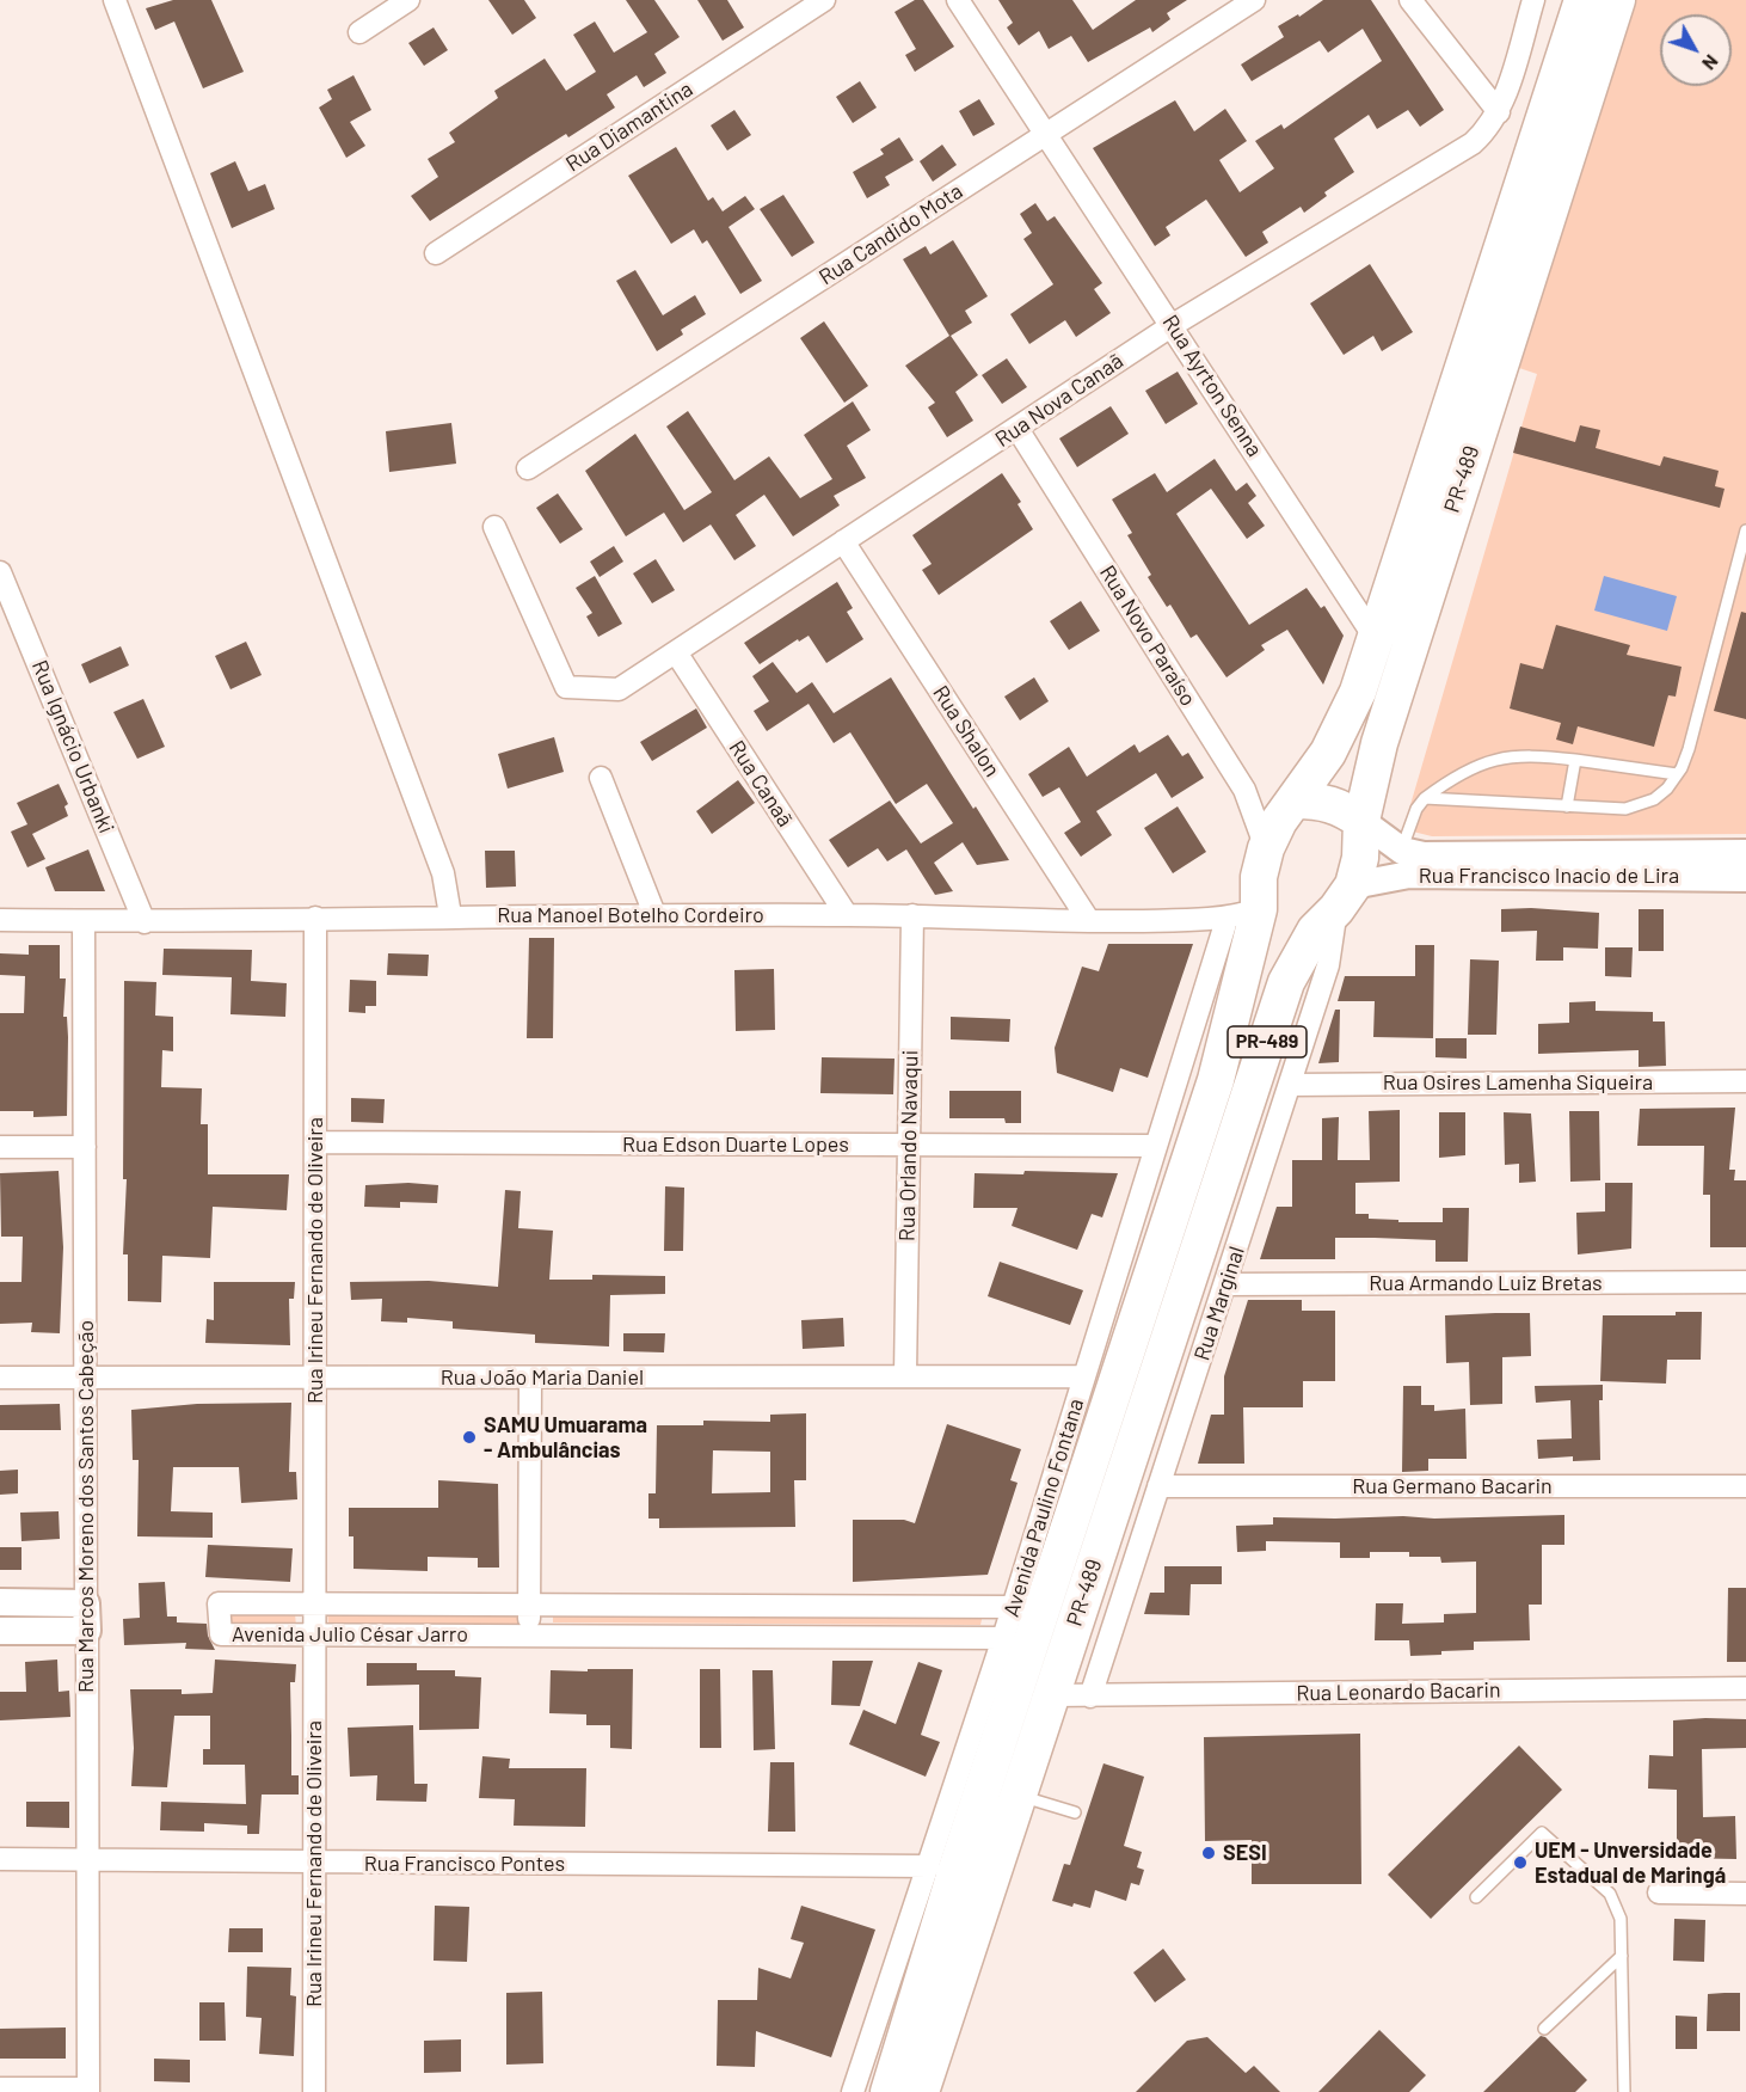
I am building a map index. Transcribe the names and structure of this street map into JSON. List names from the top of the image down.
{
  "streets": {
    "main road": ["PR-489"],
    "street": [
      "Rua Diamantina",
      "Rua Candido Mota",
      "Rua Ayrton Senna",
      "Rua Nova Canaã",
      "Rua Novo Paraíso",
      "Rua Shalon",
      "Rua Ignácio Urbanki",
      "Rua Canaã",
      "Rua Francisco Inacio de Lira",
      "Rua Manoel Botelho Cordeiro",
      "Rua Osires Lamenha Siqueira",
      "Rua Edson Duarte Lopes",
      "Rua Orlando Navaqui",
      "Rua Irineu Fernando de Oliveira",
      "Rua Armando Luiz Bretas",
      "Rua Marginal",
      "Rua João Maria Daniel",
      "Rua Germano Bacarin",
      "Rua Marcos Moreno dos Santos Cabeção",
      "Avenida Paulino Fontana",
      "Avenida Julio César Jarro",
      "Rua Leonardo Bacarin",
      "Rua Francisco Pontes"
    ]
  },
  "crossings": [
    ["Rua Candido Mota", "Rua Ayrton Senna"],
    ["Rua Ayrton Senna", "Rua Nova Canaã"],
    ["Rua Ayrton Senna", "PR-489"],
    ["Rua Nova Canaã", "Rua Novo Paraíso"],
    ["Rua Nova Canaã", "Rua Shalon"],
    ["Rua Nova Canaã", "Rua Canaã"],
    ["PR-489", "Rua Novo Paraíso"],
    ["PR-489", "Rua Francisco Inacio de Lira"],
    ["PR-489", "Rua Manoel Botelho Cordeiro"],
    ["PR-489", "Rua Marginal"],
    ["PR-489", "Avenida Paulino Fontana"],
    ["PR-489", "Rua Leonardo Bacarin"],
    ["Rua Shalon", "Rua Manoel Botelho Cordeiro"],
    ["Rua Ignácio Urbanki", "Rua Manoel Botelho Cordeiro"],
    ["Rua Canaã", "Rua Manoel Botelho Cordeiro"],
    ["Rua Francisco Inacio de Lira", "Rua Marginal"],
    ["Rua Manoel Botelho Cordeiro", "Rua Orlando Navaqui"],
    ["Rua Manoel Botelho Cordeiro", "Rua Irineu Fernando de Oliveira"],
    ["Rua Manoel Botelho Cordeiro", "Rua Marcos Moreno dos Santos Cabeção"],
    ["Rua Manoel Botelho Cordeiro", "Avenida Paulino Fontana"],
    ["Rua Osires Lamenha Siqueira", "Rua Marginal"],
    ["Rua Edson Duarte Lopes", "Rua Orlando Navaqui"],
    ["Rua Edson Duarte Lopes", "Rua Irineu Fernando de Oliveira"],
    ["Rua Edson Duarte Lopes", "Avenida Paulino Fontana"],
    ["Rua Orlando Navaqui", "Rua João Maria Daniel"],
    ["Rua Irineu Fernando de Oliveira", "Rua João Maria Daniel"],
    ["Rua Irineu Fernando de Oliveira", "Avenida Julio César Jarro"],
    ["Rua Irineu Fernando de Oliveira", "Rua Francisco Pontes"],
    ["Rua Armando Luiz Bretas", "Rua Marginal"],
    ["Rua Marginal", "Rua Germano Bacarin"],
    ["Rua Marginal", "Rua Leonardo Bacarin"],
    ["Rua João Maria Daniel", "Rua Marcos Moreno dos Santos Cabeção"],
    ["Rua João Maria Daniel", "Avenida Paulino Fontana"],
    ["Rua Marcos Moreno dos Santos Cabeção", "Rua Francisco Pontes"],
    ["Avenida Paulino Fontana", "Avenida Julio César Jarro"],
    ["Avenida Paulino Fontana", "Rua Francisco Pontes"]
  ],
  "places": ["SAMU Umuarama - Ambulâncias", "SESI", "UEM - Unversidade Estadual de Maringá"],
  "north": "bottom right"
}
